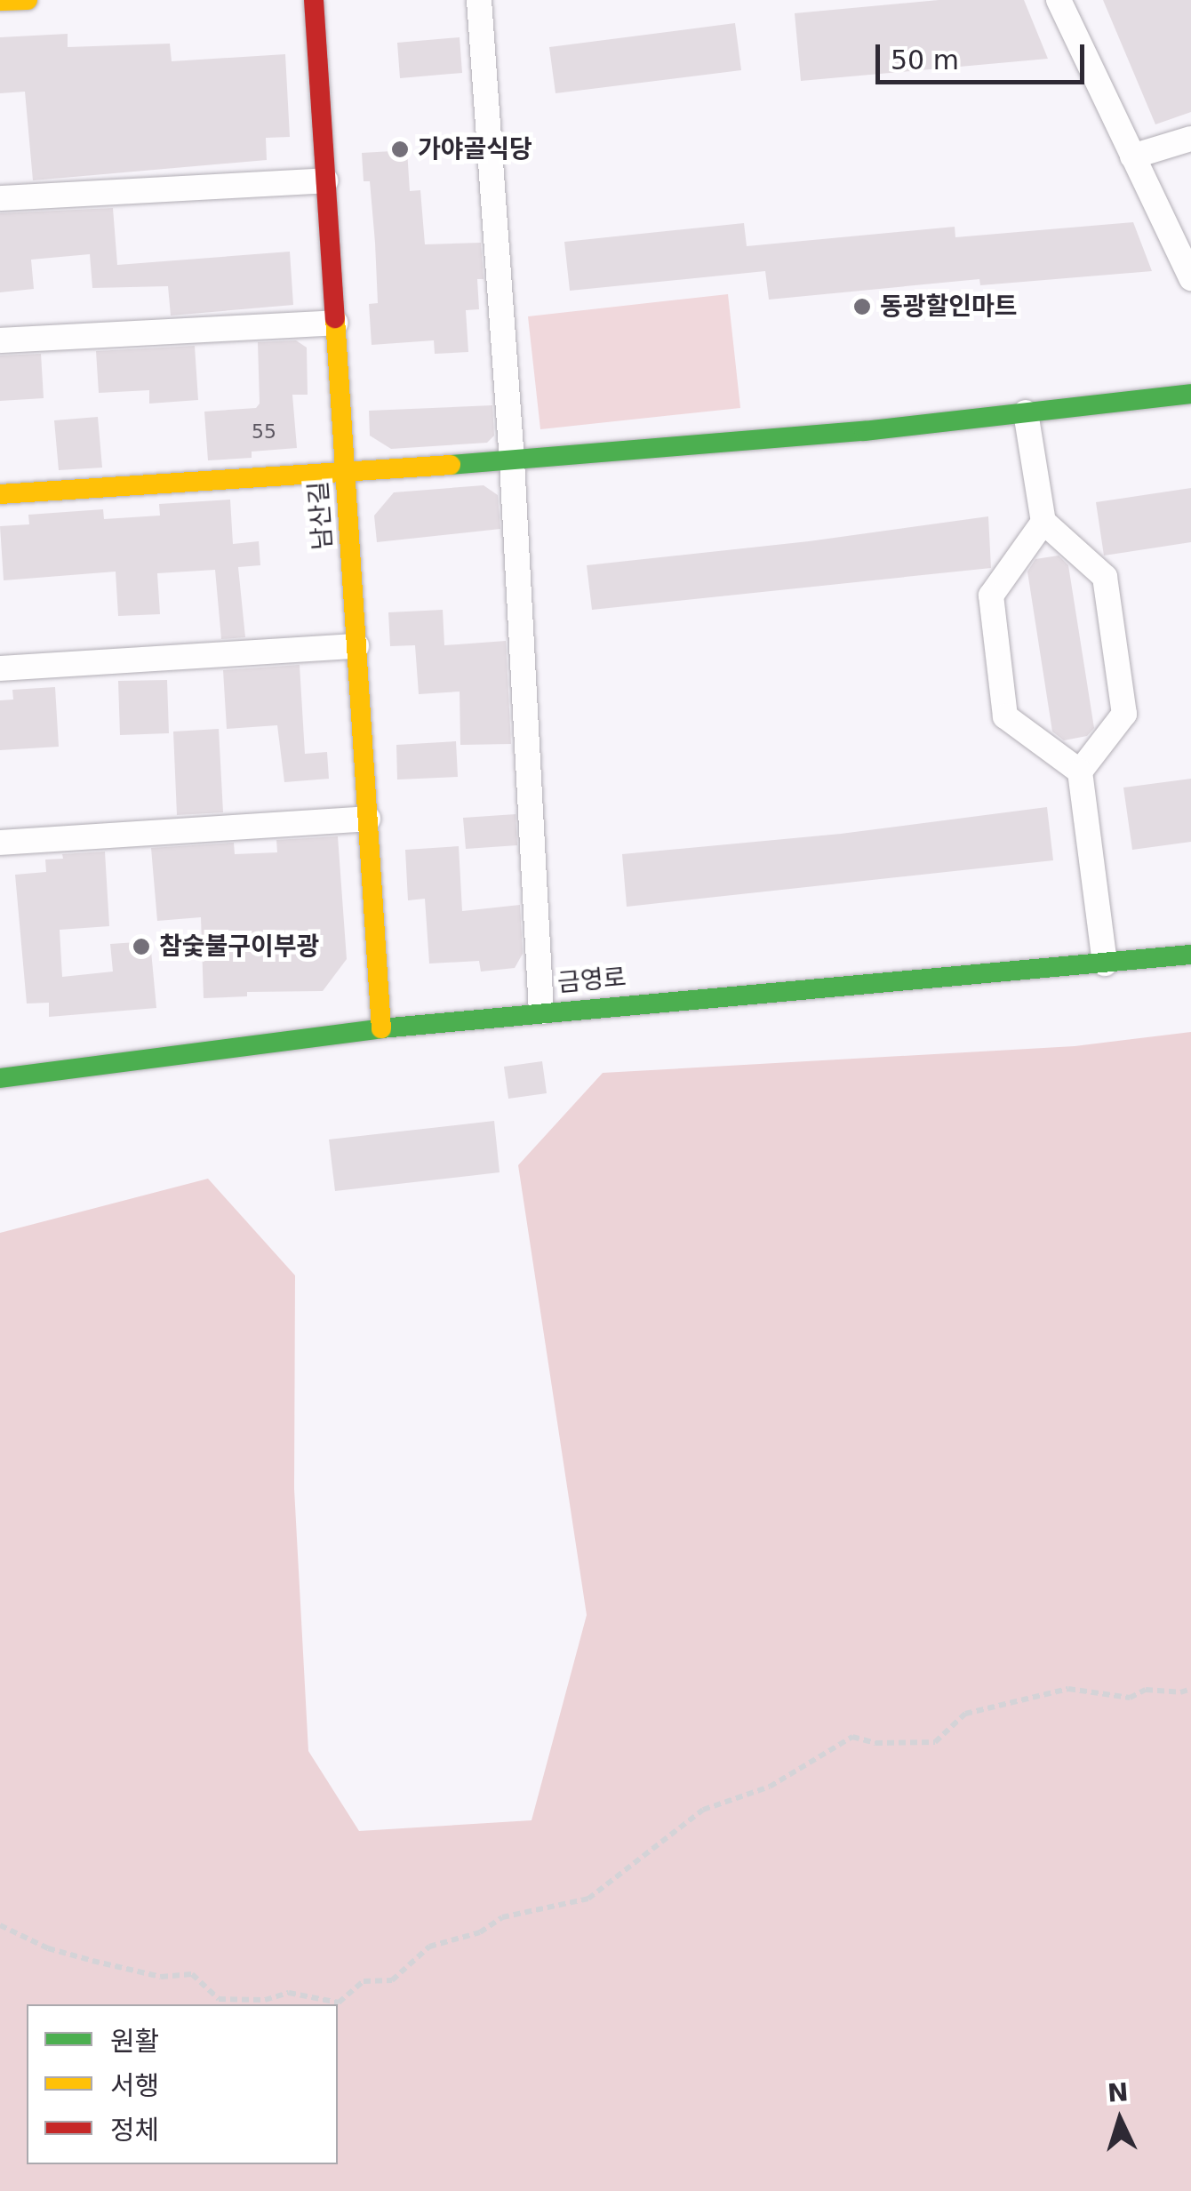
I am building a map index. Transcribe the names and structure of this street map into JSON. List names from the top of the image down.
{
  "streets": {
    "street": ["남산길", "금영로"]
  },
  "crossings": [
    ["남산길", "금영로"]
  ],
  "places": ["가야골식당", "동광할인마트", "참숯불구이부광"],
  "house_numbers": ["55"],
  "legend": ["원활", "서행", "정체"],
  "scale_bar": "50 m",
  "north": "top"
}
